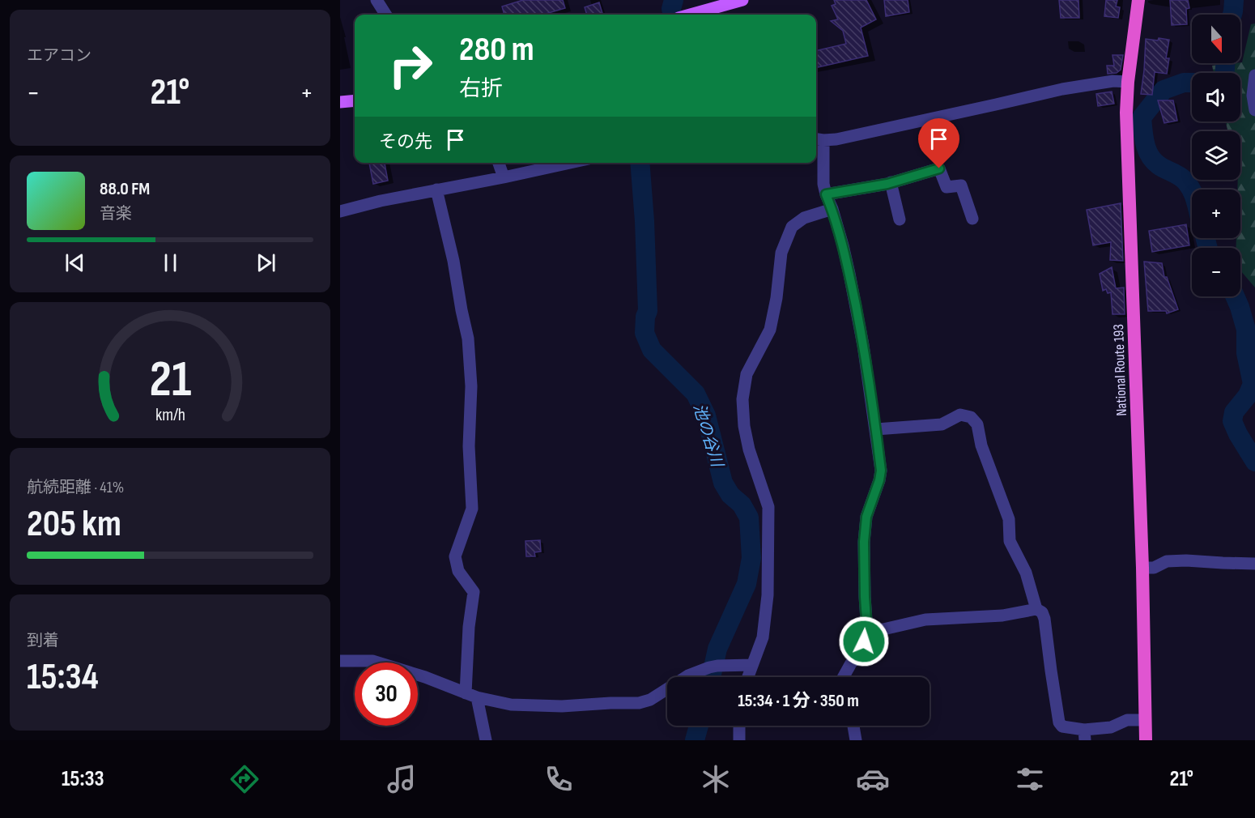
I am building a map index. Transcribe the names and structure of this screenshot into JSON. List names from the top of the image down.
{
  "streets": {
    "highway": ["National Route 193"]
  },
  "water": ["池の谷川"],
  "north": "bottom",
  "page": {
    "tile": [
      "エアコン",
      ["航続距離 · 41%", "205 km"],
      ["到着", "15:34"]
    ],
    "map_buttons": ["+", "−"],
    "turn": ["280 m", "右折"],
    "heat": ["−", "21°", "+"],
    "then": "その先",
    "song": ["88.0 FM", "音楽"],
    "limit": "30",
    "trip": "15:34 · 1 分 · 350 m",
    "tabs": ["15:33", "21°"],
    "gauge": ["21", "km/h"]
  }
}
